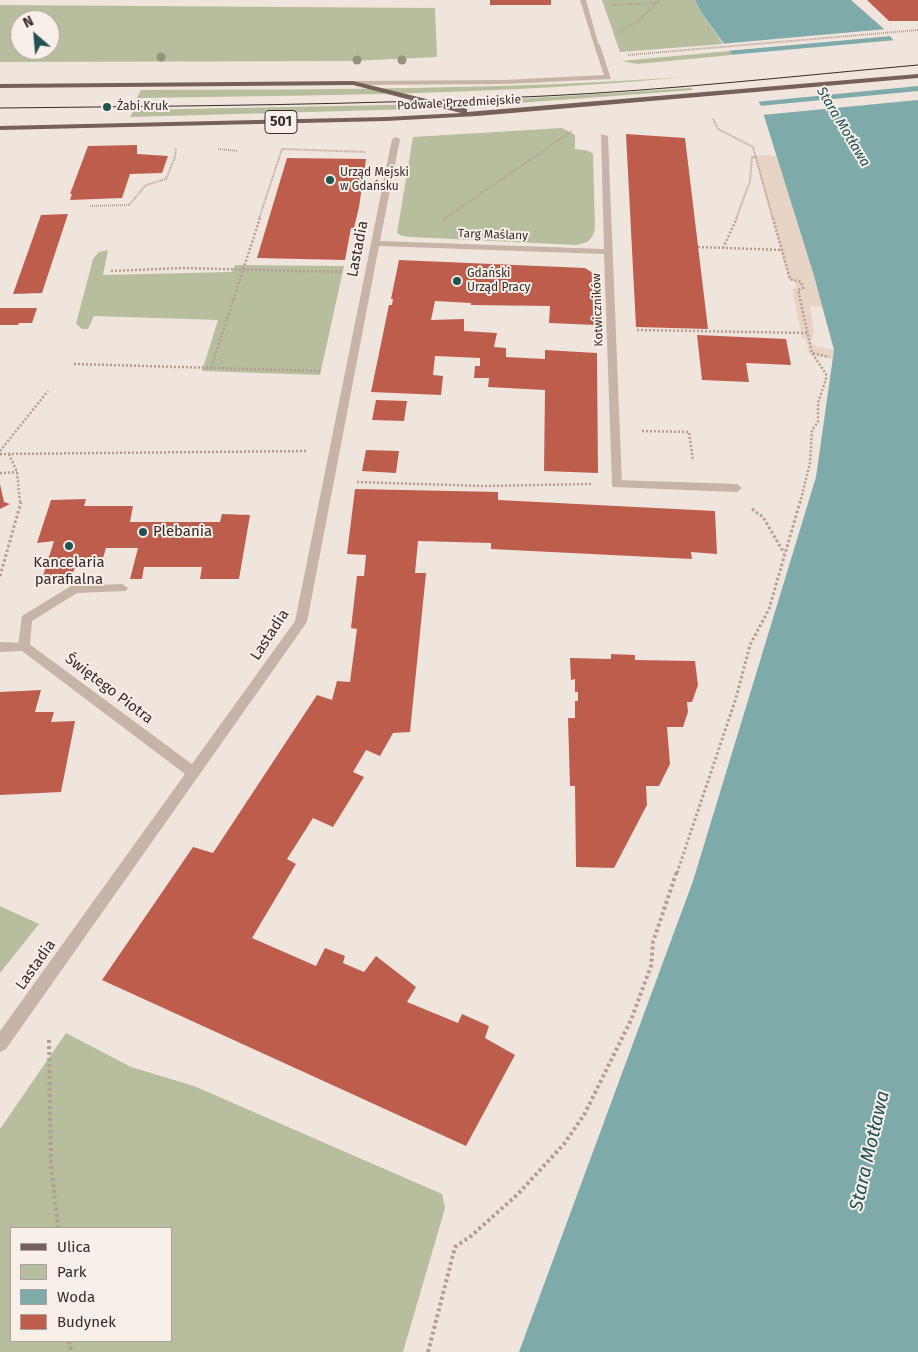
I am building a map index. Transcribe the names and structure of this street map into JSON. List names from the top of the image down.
{
  "streets": {
    "main road": ["Podwale Przedmiejskie", "501"],
    "street": [
      "Targ Maślany",
      "Lastadia",
      "Kotwiczników",
      "Świętego Piotra"
    ]
  },
  "crossings": [
    ["Targ Maślany", "Lastadia"],
    ["Targ Maślany", "Kotwiczników"],
    ["Lastadia", "Świętego Piotra"]
  ],
  "water": ["Stara Motława"],
  "places": [
    "Żabi Kruk",
    "Urząd Mejski w Gdańsku",
    "Gdański Urząd Pracy",
    "Plebania",
    "Kancelaria parafialna"
  ],
  "legend": [
    "Ulica",
    "Park",
    "Woda",
    "Budynek"
  ],
  "north": "top left"
}
